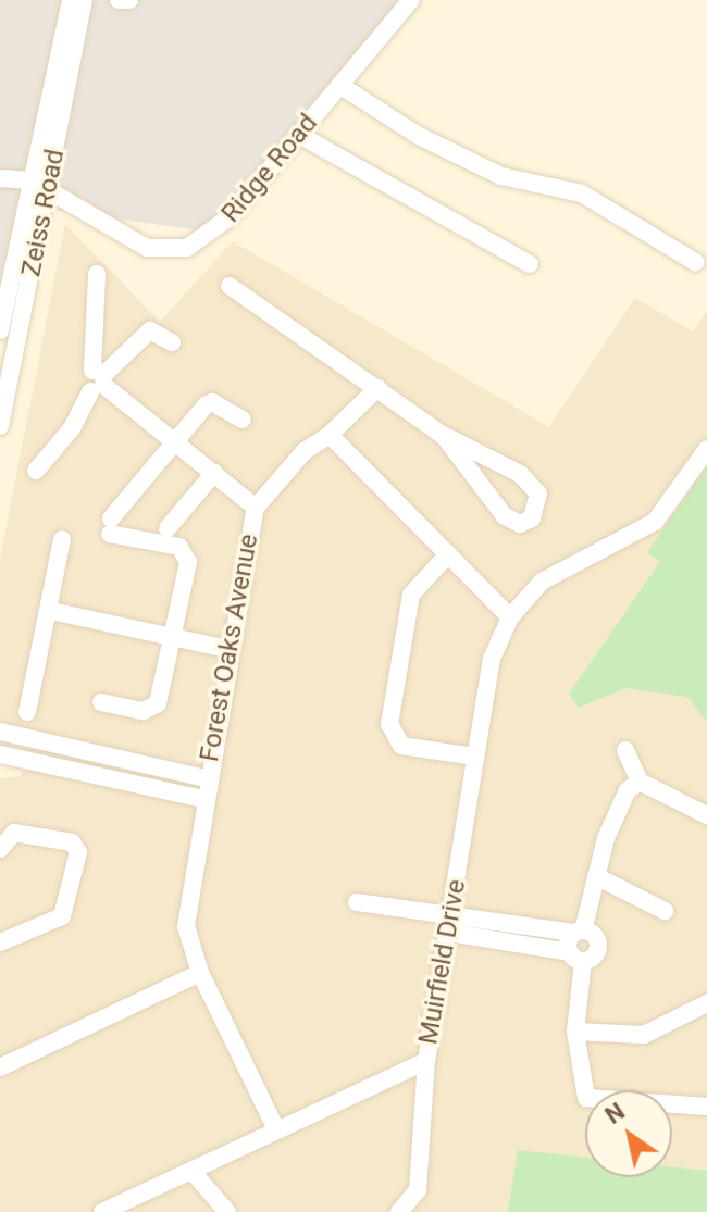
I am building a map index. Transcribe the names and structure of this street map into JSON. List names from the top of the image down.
{
  "streets": {
    "street": [
      "Ridge Road",
      "Zeiss Road",
      "Forest Oaks Avenue",
      "Muirfield Drive"
    ]
  },
  "crossings": [
    ["Ridge Road", "Zeiss Road"],
    ["Forest Oaks Avenue", "Muirfield Drive"]
  ],
  "north": "top left"
}
